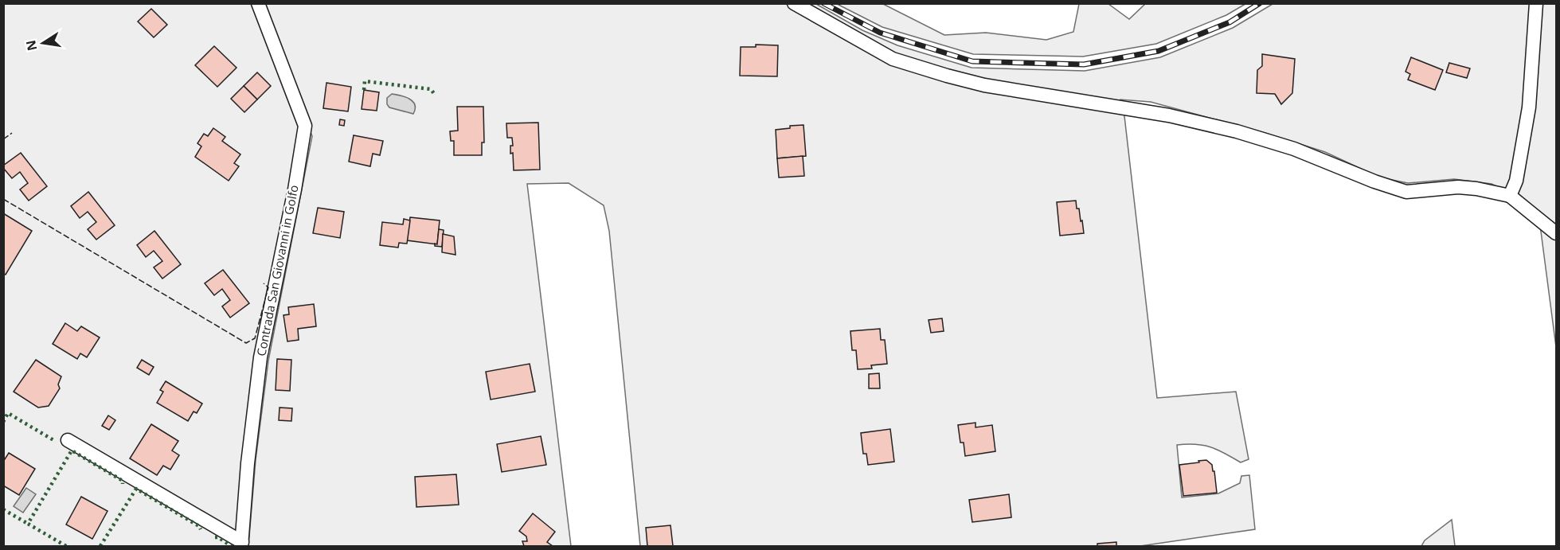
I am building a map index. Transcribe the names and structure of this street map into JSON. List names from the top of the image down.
{
  "streets": {
    "street": ["Contrada San Giovanni in Golfo"]
  },
  "north": "left"
}
